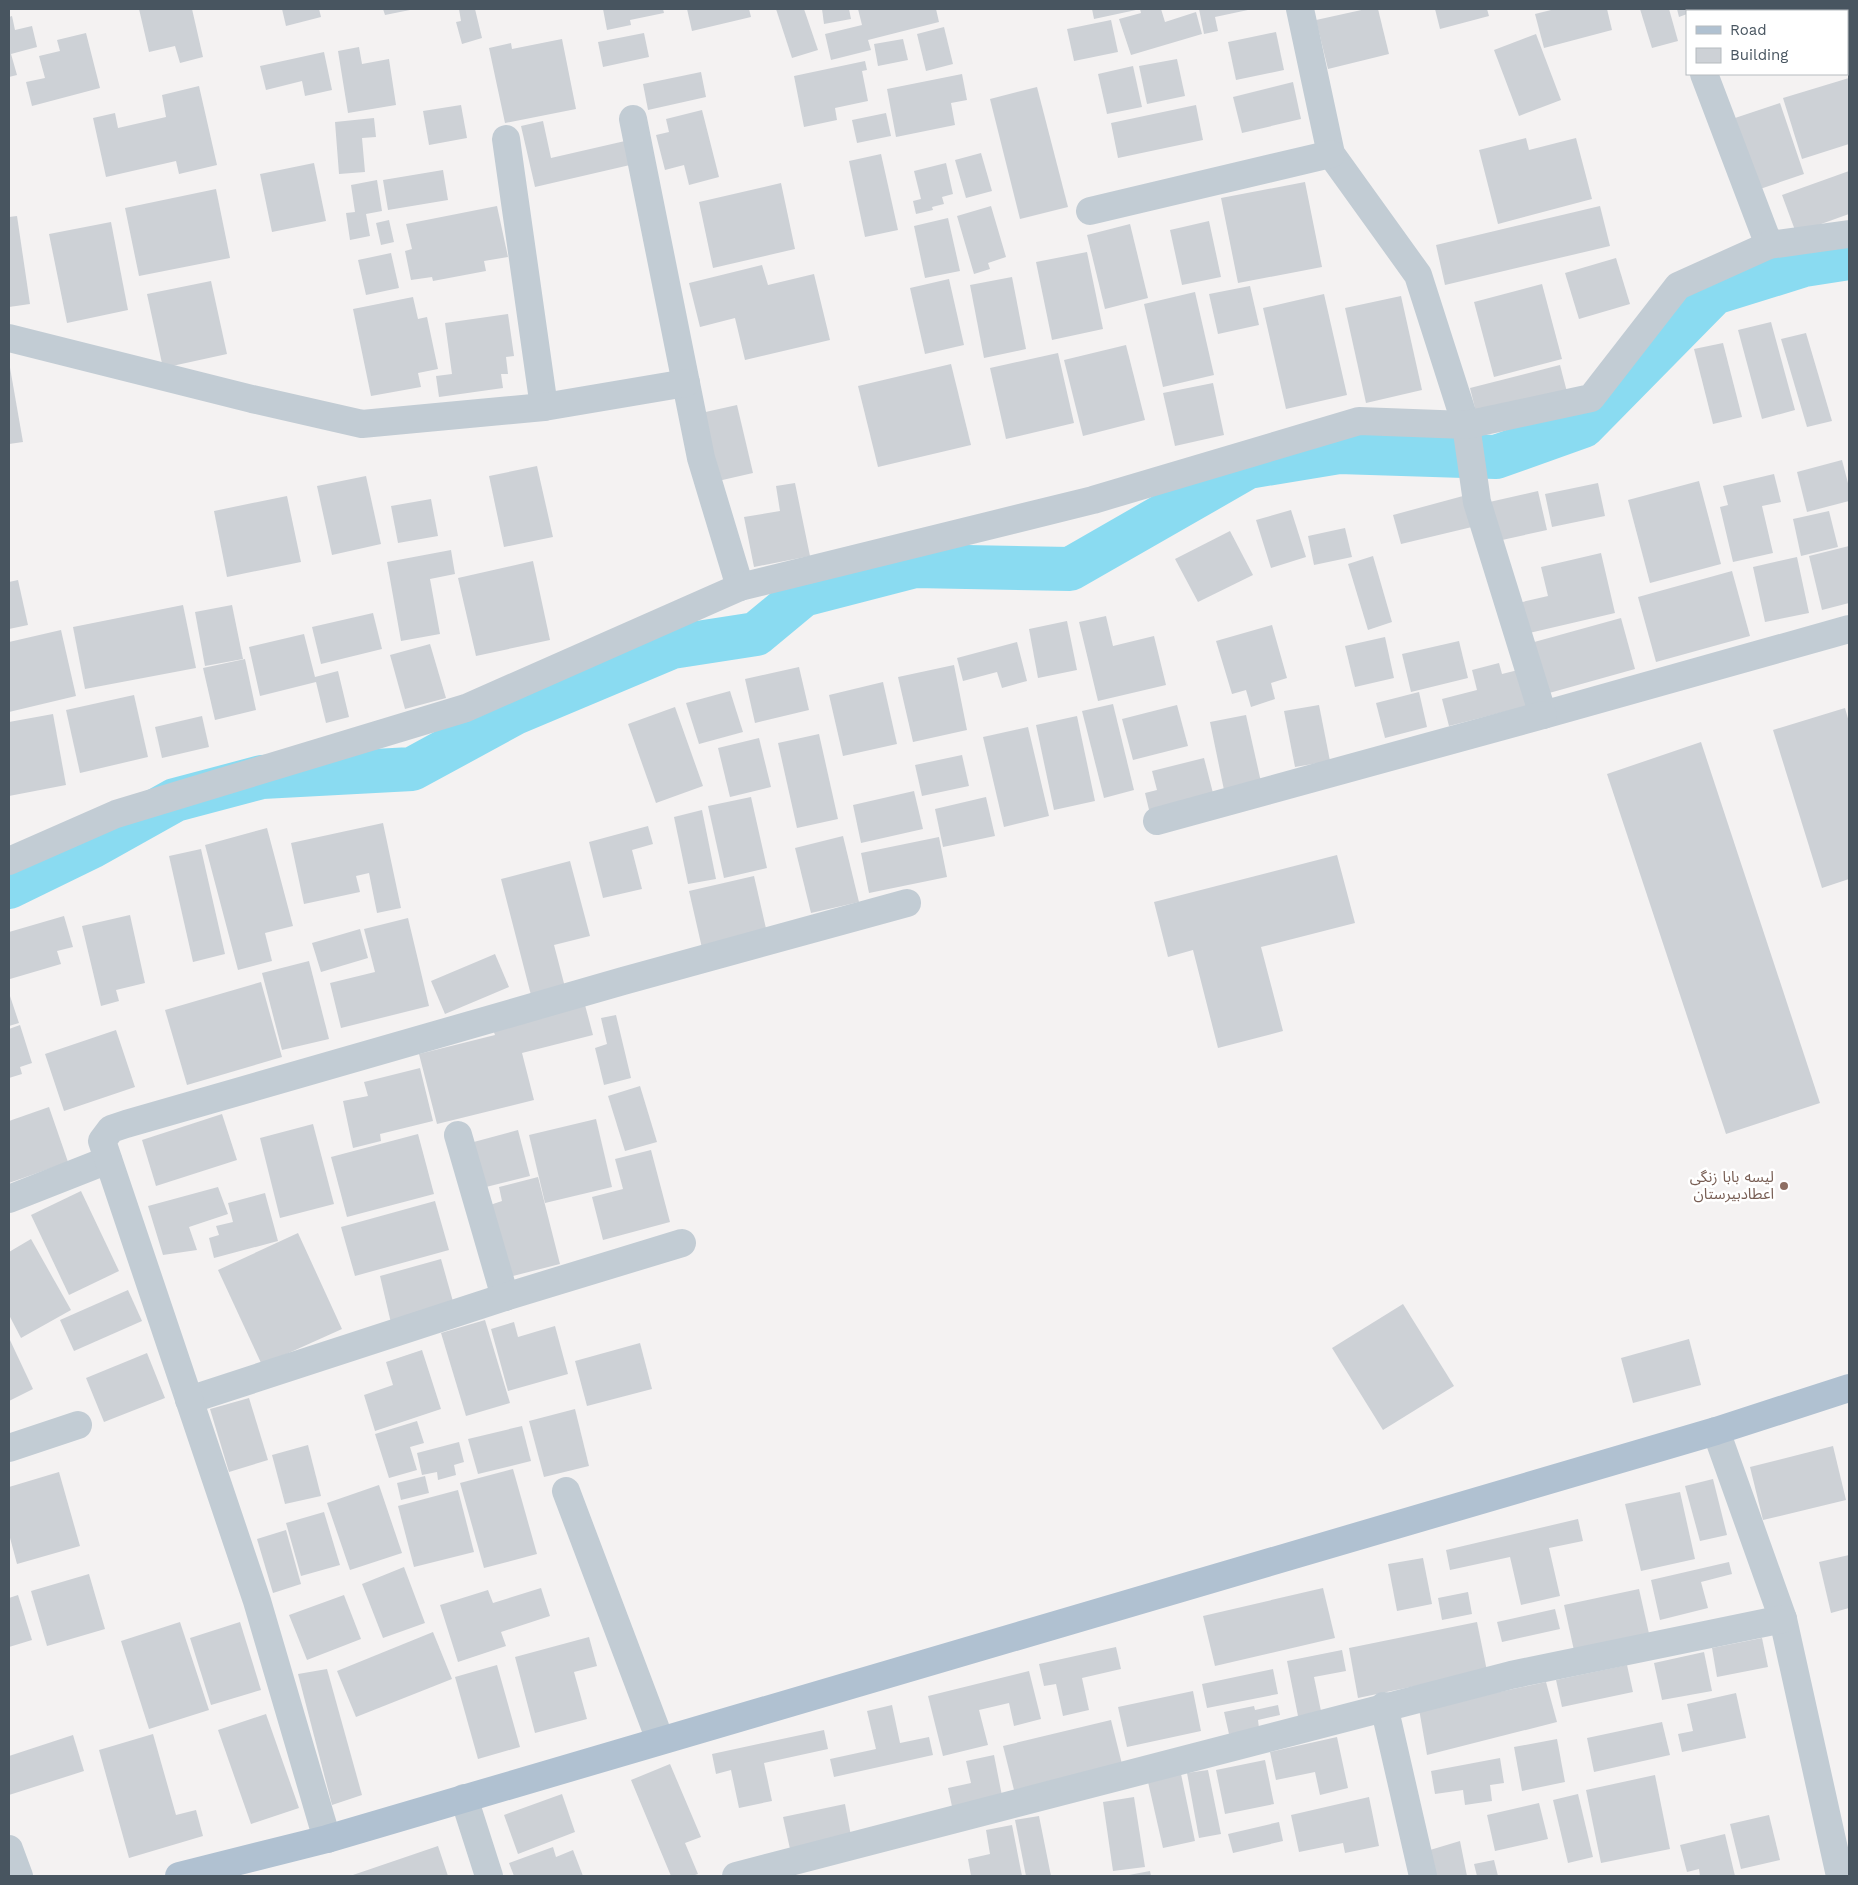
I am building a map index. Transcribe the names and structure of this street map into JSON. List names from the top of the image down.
{
  "places": ["لیسه بابا زنگی اعطادبیرستان"],
  "legend": ["Road", "Building"]
}
